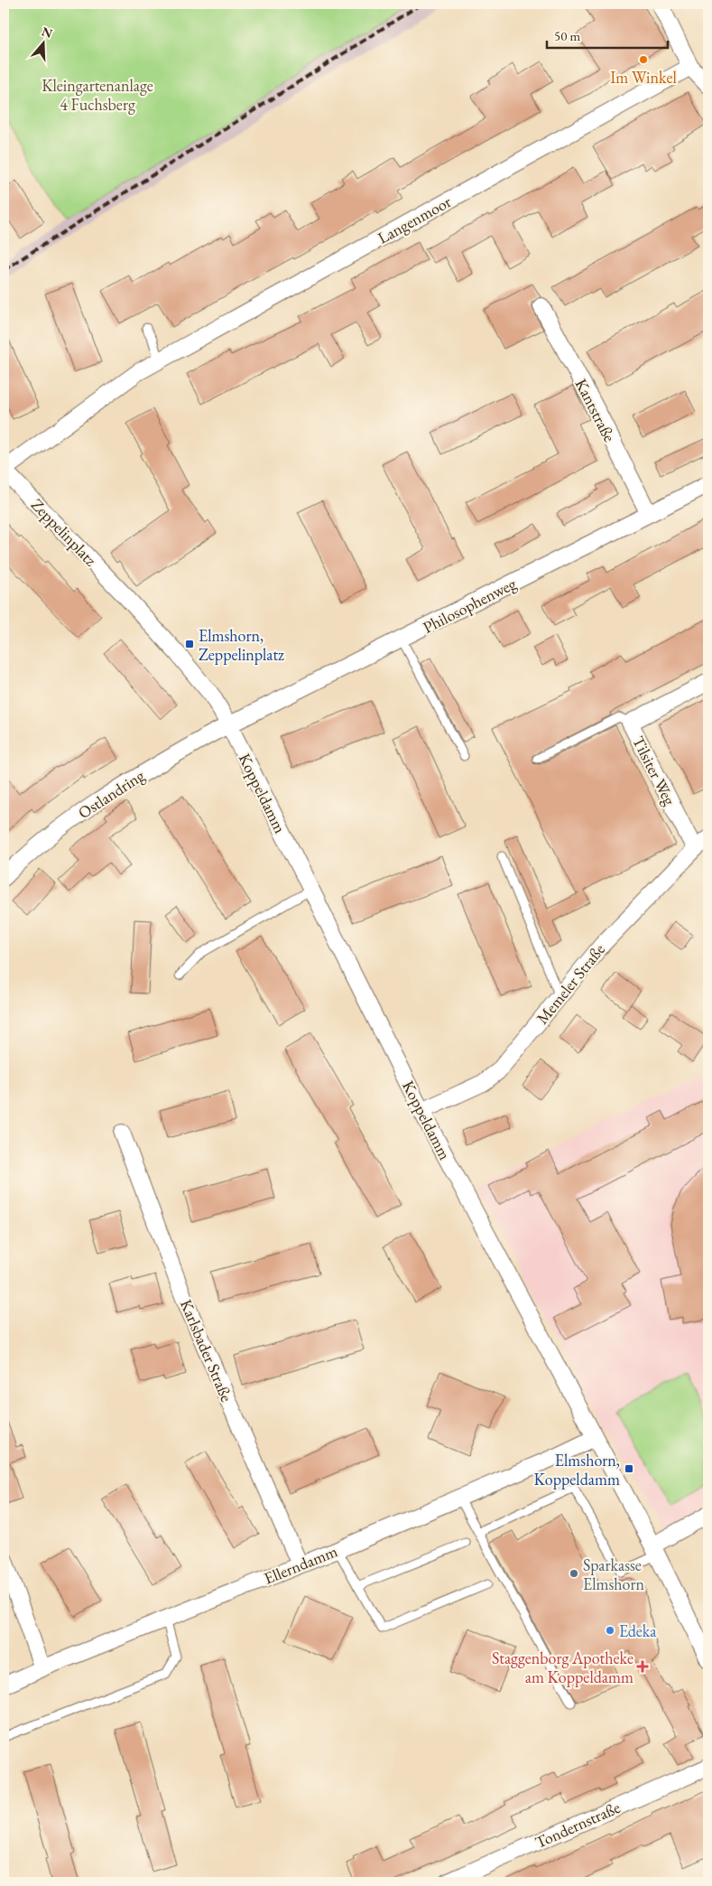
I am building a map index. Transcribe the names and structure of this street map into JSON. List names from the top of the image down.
{
  "streets": {
    "street": [
      "Langenmoor",
      "Kantstraße",
      "Zeppelinplatz",
      "Philosophenweg",
      "Tilsiter Weg",
      "Koppeldamm",
      "Ostlandring",
      "Memeler Straße",
      "Karlsbader Straße",
      "Ellerndamm",
      "Tondernstraße"
    ]
  },
  "crossings": [
    ["Langenmoor", "Zeppelinplatz"],
    ["Kantstraße", "Philosophenweg"],
    ["Zeppelinplatz", "Koppeldamm"],
    ["Philosophenweg", "Koppeldamm"],
    ["Philosophenweg", "Ostlandring"],
    ["Tilsiter Weg", "Memeler Straße"],
    ["Koppeldamm", "Ostlandring"],
    ["Koppeldamm", "Memeler Straße"],
    ["Koppeldamm", "Ellerndamm"],
    ["Karlsbader Straße", "Ellerndamm"]
  ],
  "parks": ["Kleingartenanlage 4 Fuchsberg"],
  "places": {
    "other": ["Im Winkel", "Sparkasse Elmshorn", "Edeka"],
    "transit": ["Elmshorn, Zeppelinplatz", "Elmshorn, Koppeldamm"],
    "health": ["Staggenborg Apotheke am Koppeldamm"]
  },
  "scale_bar": "50 m",
  "north": "top"
}
